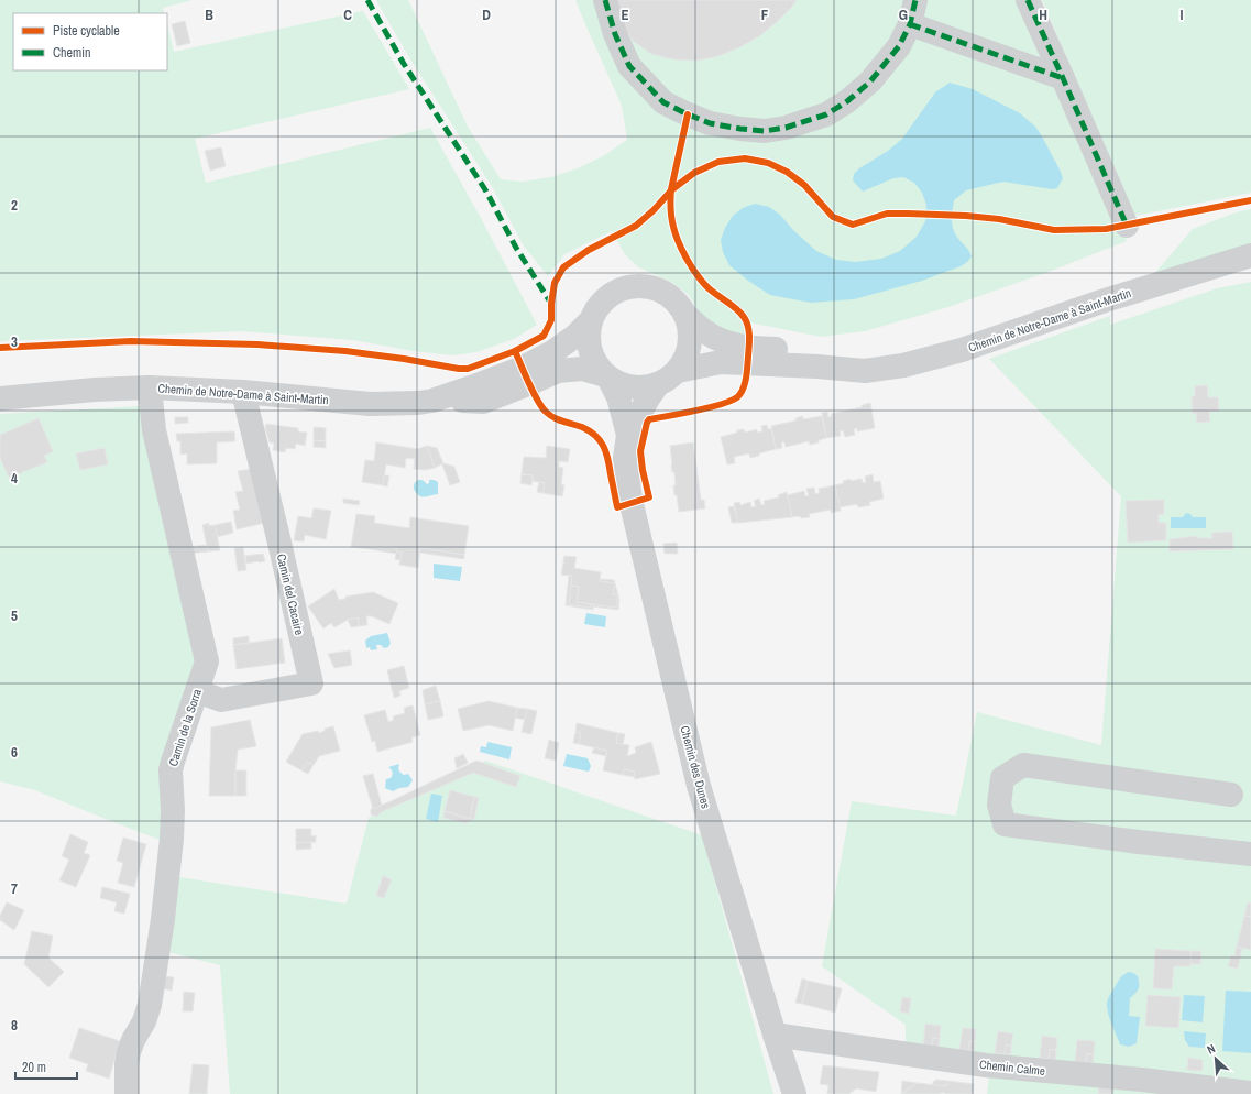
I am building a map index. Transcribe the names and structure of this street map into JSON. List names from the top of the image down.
{
  "streets": {
    "street": [
      "Chemin de Notre-Dame à Saint-Martin",
      "Camin del Cacaire",
      "Camin de la Sorra",
      "Chemin des Dunes",
      "Chemin Calme"
    ]
  },
  "crossings": [
    ["Chemin de Notre-Dame à Saint-Martin", "Camin del Cacaire"],
    ["Chemin de Notre-Dame à Saint-Martin", "Camin de la Sorra"],
    ["Chemin de Notre-Dame à Saint-Martin", "Chemin des Dunes"],
    ["Camin del Cacaire", "Camin de la Sorra"],
    ["Chemin des Dunes", "Chemin Calme"]
  ],
  "legend": ["Piste cyclable", "Chemin"],
  "scale_bar": "20 m",
  "north": "top left",
  "grid": {
    "columns": [
      "B",
      "C",
      "D",
      "E",
      "F",
      "G",
      "H",
      "I"
    ],
    "rows": [
      "2",
      "3",
      "4",
      "5",
      "6",
      "7",
      "8"
    ]
  }
}
